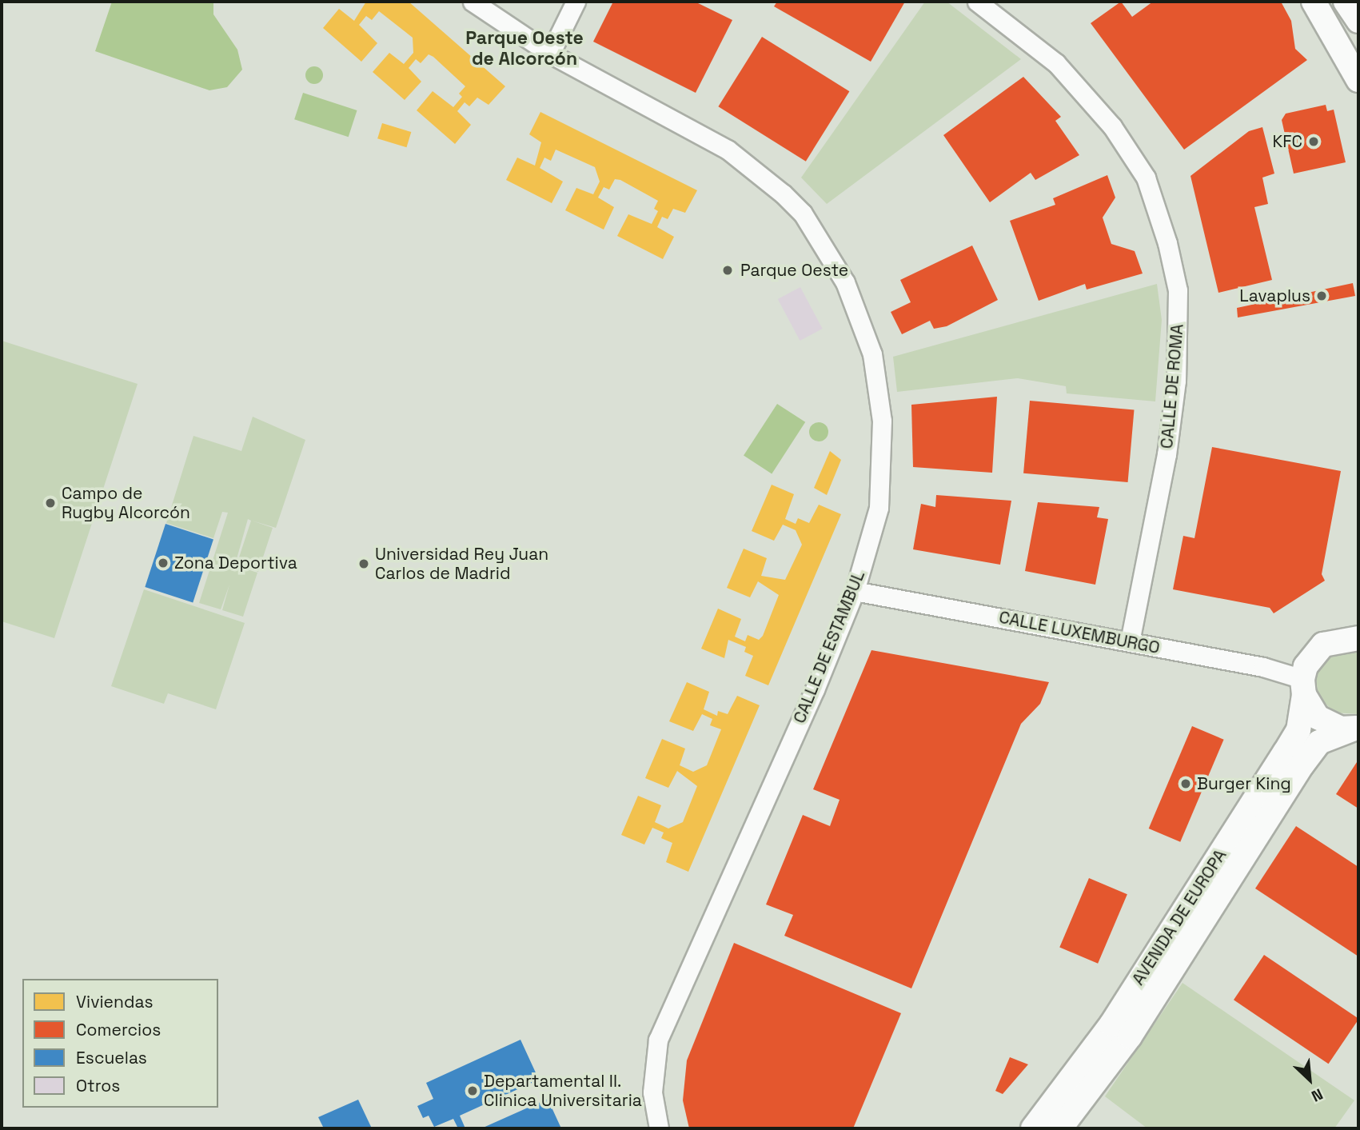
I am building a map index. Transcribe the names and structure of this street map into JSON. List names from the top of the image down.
{
  "streets": {
    "street": [
      "CALLE DE ROMA",
      "CALLE LUXEMBURGO",
      "CALLE DE ESTAMBUL",
      "AVENIDA DE EUROPA"
    ]
  },
  "crossings": [
    ["CALLE DE ROMA", "CALLE LUXEMBURGO"],
    ["CALLE LUXEMBURGO", "CALLE DE ESTAMBUL"],
    ["CALLE LUXEMBURGO", "AVENIDA DE EUROPA"]
  ],
  "districts": ["Parque Oeste de Alcorcón"],
  "places": [
    "KFC",
    "Parque Oeste",
    "Lavaplus",
    "Campo de Rugby Alcorcón",
    "Zona Deportiva",
    "Universidad Rey Juan Carlos de Madrid",
    "Burger King",
    "Departamental II. Clinica Universitaria"
  ],
  "legend": [
    "Viviendas",
    "Comercios",
    "Escuelas",
    "Otros"
  ],
  "north": "bottom right"
}
